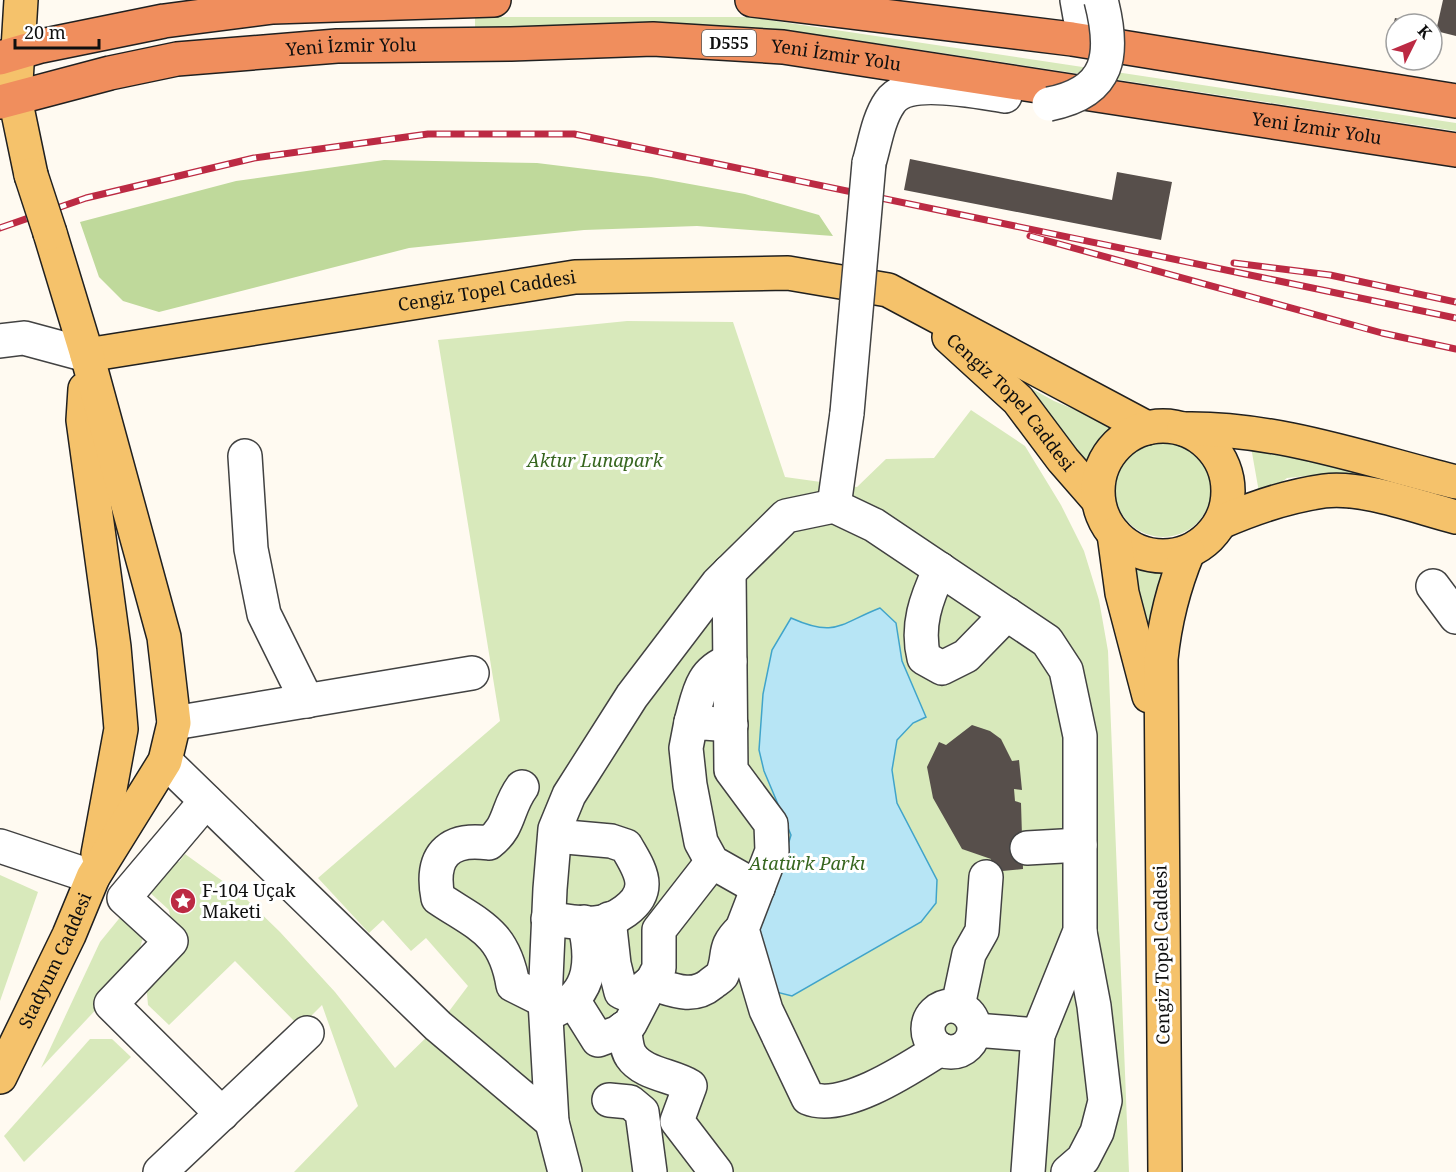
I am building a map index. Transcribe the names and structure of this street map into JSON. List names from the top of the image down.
{
  "streets": {
    "highway": ["D555", "Yeni İzmir Yolu"],
    "main road": ["Cengiz Topel Caddesi", "Stadyum Caddesi"]
  },
  "parks": ["Aktur Lunapark", "Atatürk Parkı"],
  "places": {
    "place": ["F-104 Uçak Maketi"]
  },
  "scale_bar": "20 m",
  "north": "top right"
}
